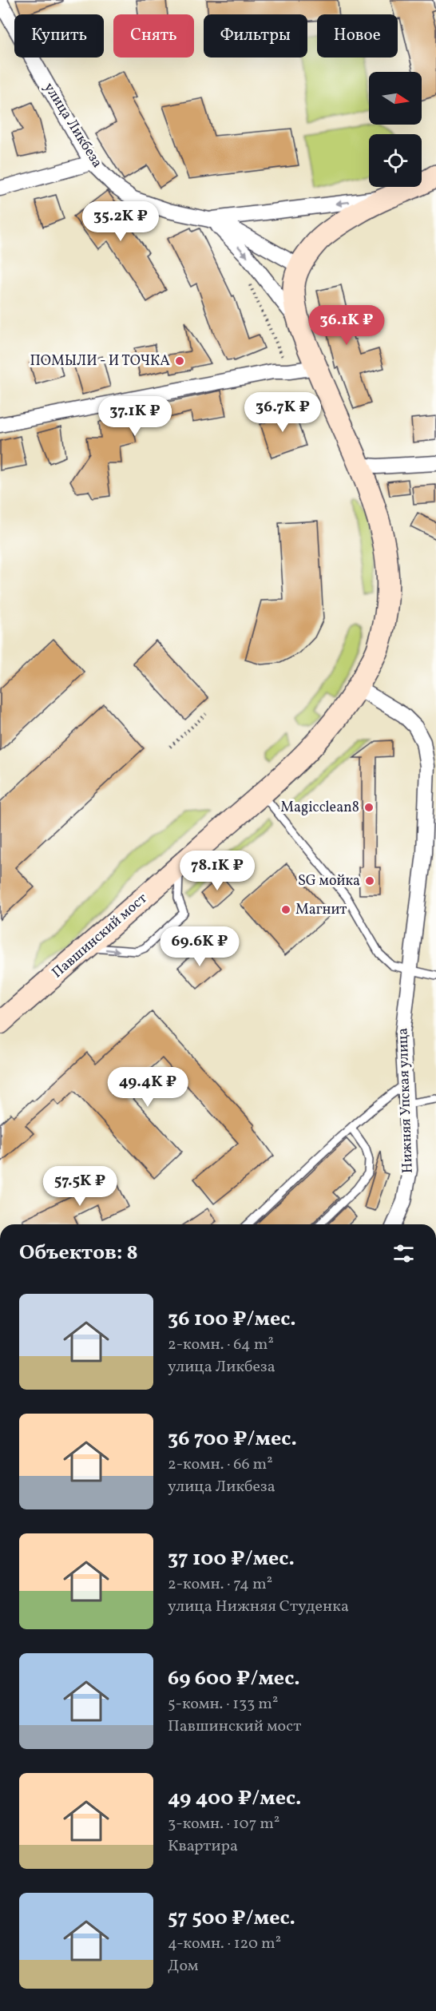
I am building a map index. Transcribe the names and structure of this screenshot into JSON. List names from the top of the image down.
{
  "streets": {
    "main road": ["Павшинский мост"],
    "street": ["улица Ликбеза", "Нижняя Упская улица"]
  },
  "crossings": [
    ["Павшинский мост", "Нижняя Упская улица"]
  ],
  "places": [
    "ПОМЫЛИ - И ТОЧКА",
    "Magicclean8",
    "SG мойка",
    "Магнит"
  ],
  "north": "right",
  "page": {
    "chip": [
      "Купить",
      "Снять",
      "Фильтры",
      "Новое"
    ],
    "price": [
      "35.2K ₽",
      "36.1K ₽",
      "36.7K ₽",
      "37.1K ₽",
      "78.1K ₽",
      "69.6K ₽",
      "49.4K ₽",
      "57.5K ₽"
    ],
    "heading": "Объектов: 8",
    "list": [
      {
        "name": "36 100 ₽/мес.",
        "note": "2-комн. · 64 m² · улица Ликбеза"
      },
      {
        "name": "36 700 ₽/мес.",
        "note": "2-комн. · 66 m² · улица Ликбеза"
      },
      {
        "name": "37 100 ₽/мес.",
        "note": "2-комн. · 74 m² · улица Нижняя Cтуденкa"
      },
      {
        "name": "69 600 ₽/мес.",
        "note": "5-комн. · 133 m² · Павшинский мост"
      },
      {
        "name": "49 400 ₽/мес.",
        "note": "3-комн. · 107 m² · Квартира"
      },
      {
        "name": "57 500 ₽/мес.",
        "note": "4-комн. · 120 m² · Дом"
      }
    ]
  }
}
